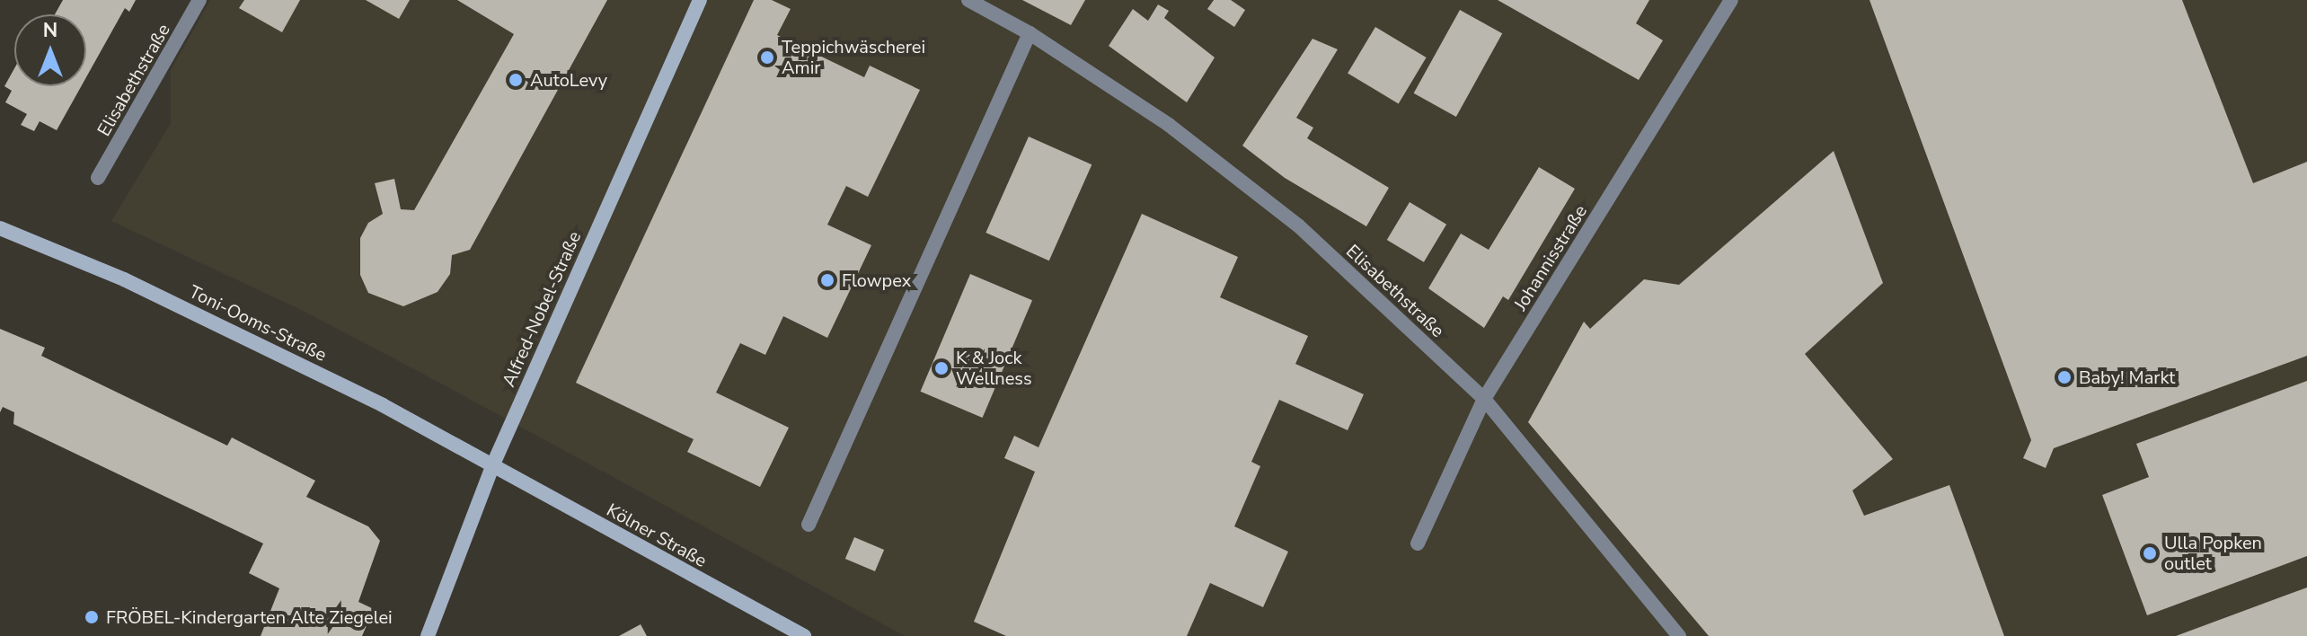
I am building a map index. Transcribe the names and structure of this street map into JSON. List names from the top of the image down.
{
  "streets": {
    "main road": ["Alfred-Nobel-Straße", "Toni-Ooms-Straße", "Kölner Straße"],
    "street": ["Elisabethstraße", "Johannisstraße"]
  },
  "crossings": [
    ["Elisabethstraße", "Johannisstraße"],
    ["Alfred-Nobel-Straße", "Toni-Ooms-Straße"],
    ["Alfred-Nobel-Straße", "Kölner Straße"],
    ["Toni-Ooms-Straße", "Kölner Straße"]
  ],
  "places": [
    "Teppichwäscherei Amir",
    "AutoLevy",
    "Flowpex",
    "K & Jock Wellness",
    "Baby! Markt",
    "Ulla Popken outlet",
    "FRÖBEL-Kindergarten Alte Ziegelei"
  ],
  "north": "top"
}
